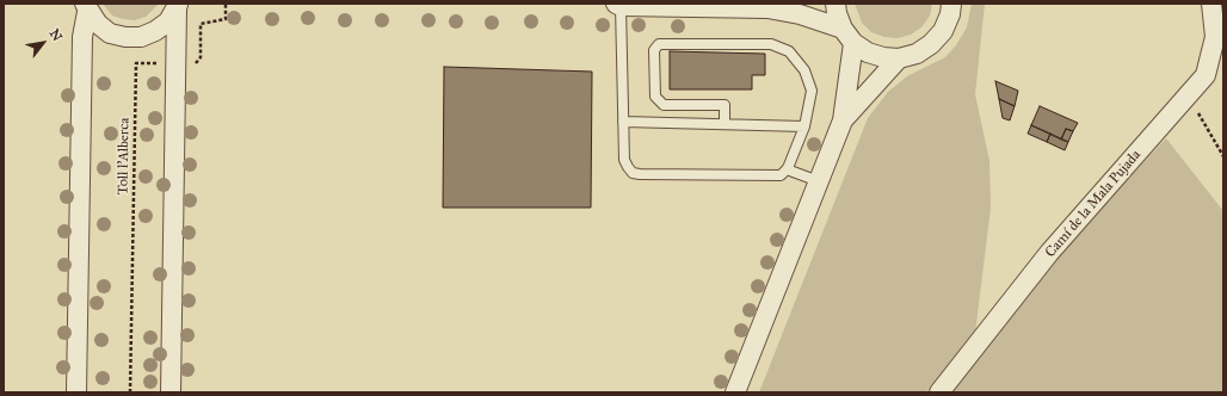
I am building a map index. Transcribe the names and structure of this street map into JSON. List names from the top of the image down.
{
  "streets": {
    "street": ["Camí de la Mala Pujada"],
    "path": ["Toll l'Alberca"]
  },
  "north": "top right"
}
